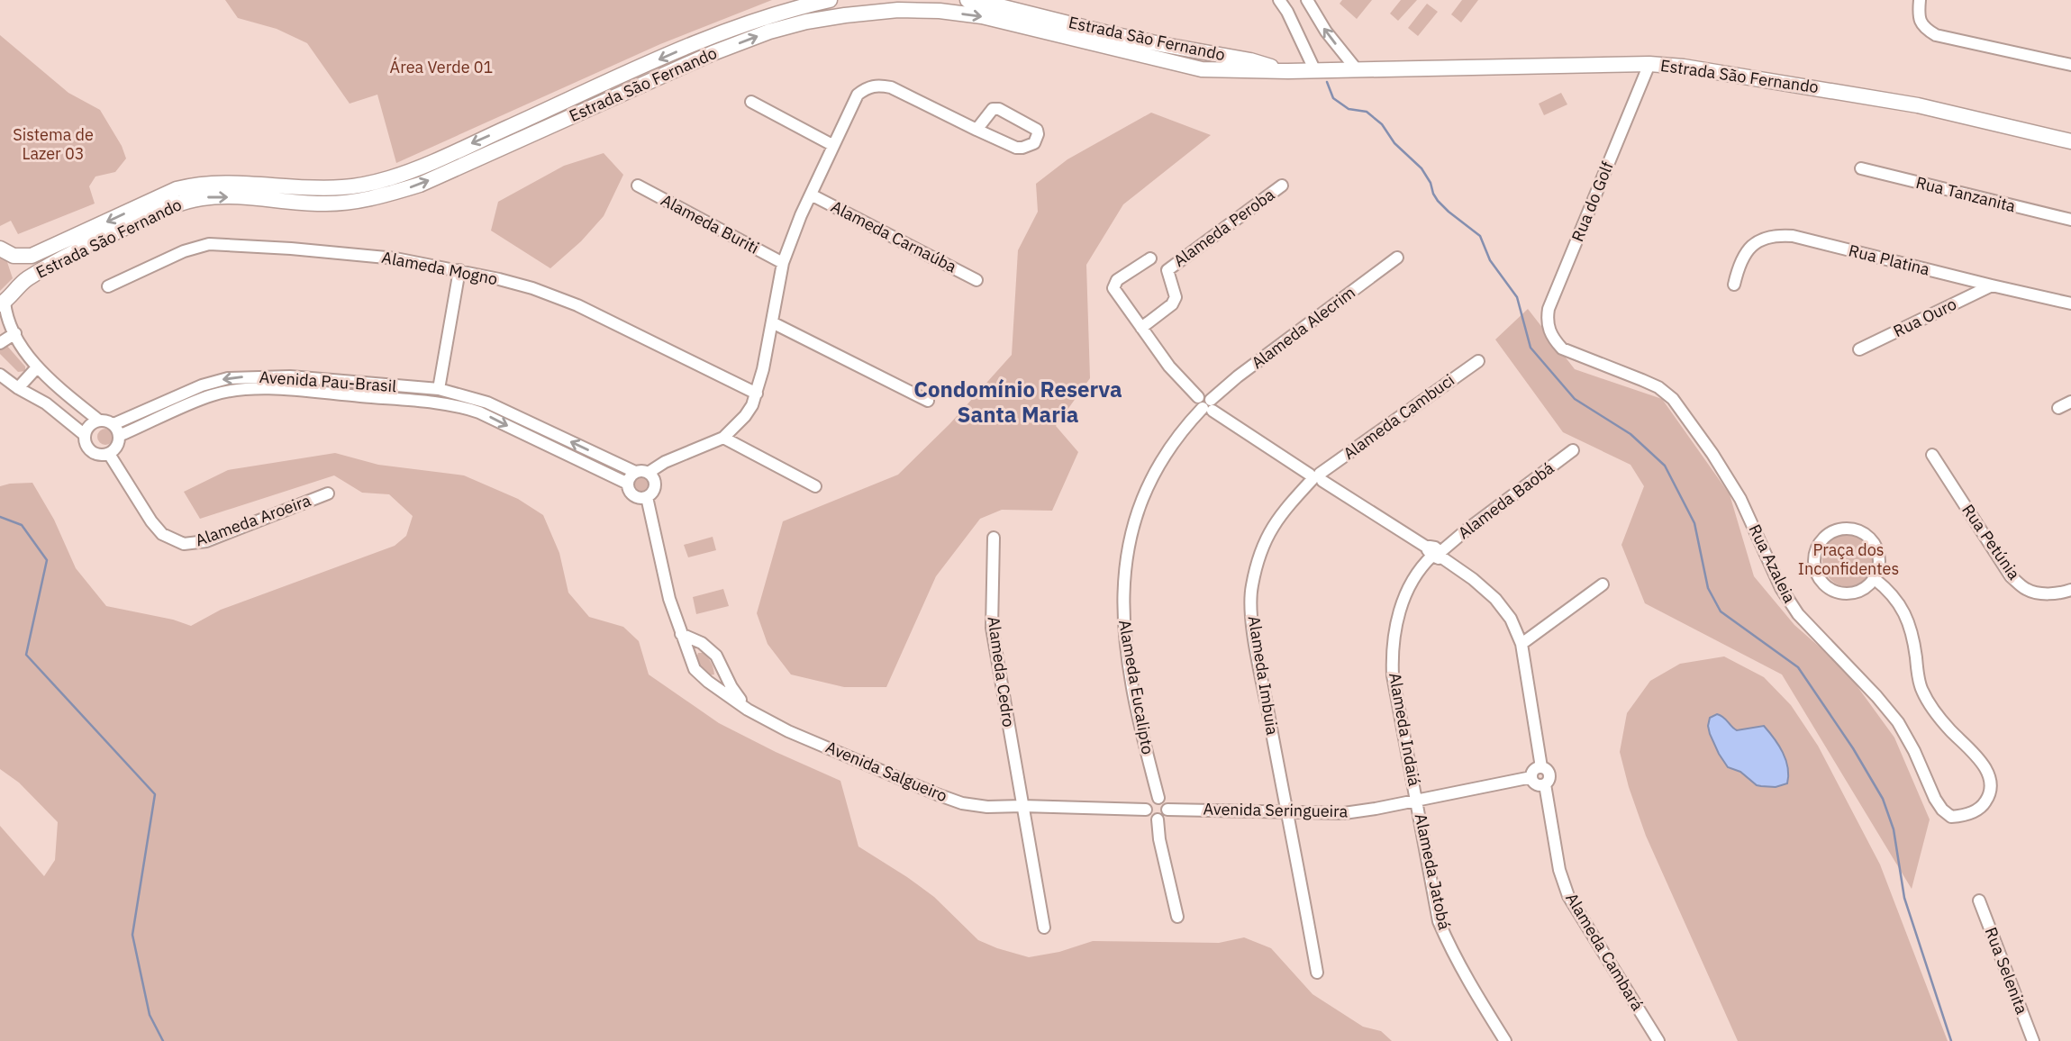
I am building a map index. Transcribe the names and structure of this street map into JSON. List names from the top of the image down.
{
  "streets": {
    "main road": ["Estrada São Fernando"],
    "street": [
      "Rua Tanzanita",
      "Rua do Golf",
      "Alameda Buriti",
      "Alameda Peroba",
      "Alameda Carnaúba",
      "Rua Platina",
      "Alameda Mogno",
      "Rua Ouro",
      "Alameda Alecrim",
      "Avenida Pau-Brasil",
      "Alameda Cambuci",
      "Alameda Baobá",
      "Alameda Aroeira",
      "Rua Petúnia",
      "Rua Azaleia",
      "Alameda Cedro",
      "Alameda Imbuia",
      "Alameda Eucalipto",
      "Alameda Indaiá",
      "Avenida Salgueiro",
      "Avenida Seringueira",
      "Alameda Jatobá",
      "Alameda Cambará",
      "Rua Selenita"
    ]
  },
  "crossings": [
    ["Estrada São Fernando", "Rua do Golf"],
    ["Rua do Golf", "Rua Azaleia"],
    ["Rua Platina", "Rua Ouro"],
    ["Alameda Alecrim", "Alameda Eucalipto"],
    ["Avenida Pau-Brasil", "Alameda Aroeira"],
    ["Alameda Cambuci", "Alameda Imbuia"],
    ["Alameda Baobá", "Alameda Indaiá"],
    ["Alameda Cedro", "Avenida Salgueiro"],
    ["Alameda Imbuia", "Avenida Seringueira"],
    ["Alameda Eucalipto", "Avenida Salgueiro"],
    ["Alameda Eucalipto", "Avenida Seringueira"],
    ["Alameda Indaiá", "Avenida Seringueira"],
    ["Alameda Indaiá", "Alameda Jatobá"],
    ["Avenida Salgueiro", "Avenida Seringueira"],
    ["Avenida Seringueira", "Alameda Jatobá"],
    ["Avenida Seringueira", "Alameda Cambará"]
  ],
  "districts": ["Condomínio Reserva Santa Maria"],
  "parks": ["Área Verde 01", "Sistema de Lazer 03", "Praça dos Inconfidentes"]
}
